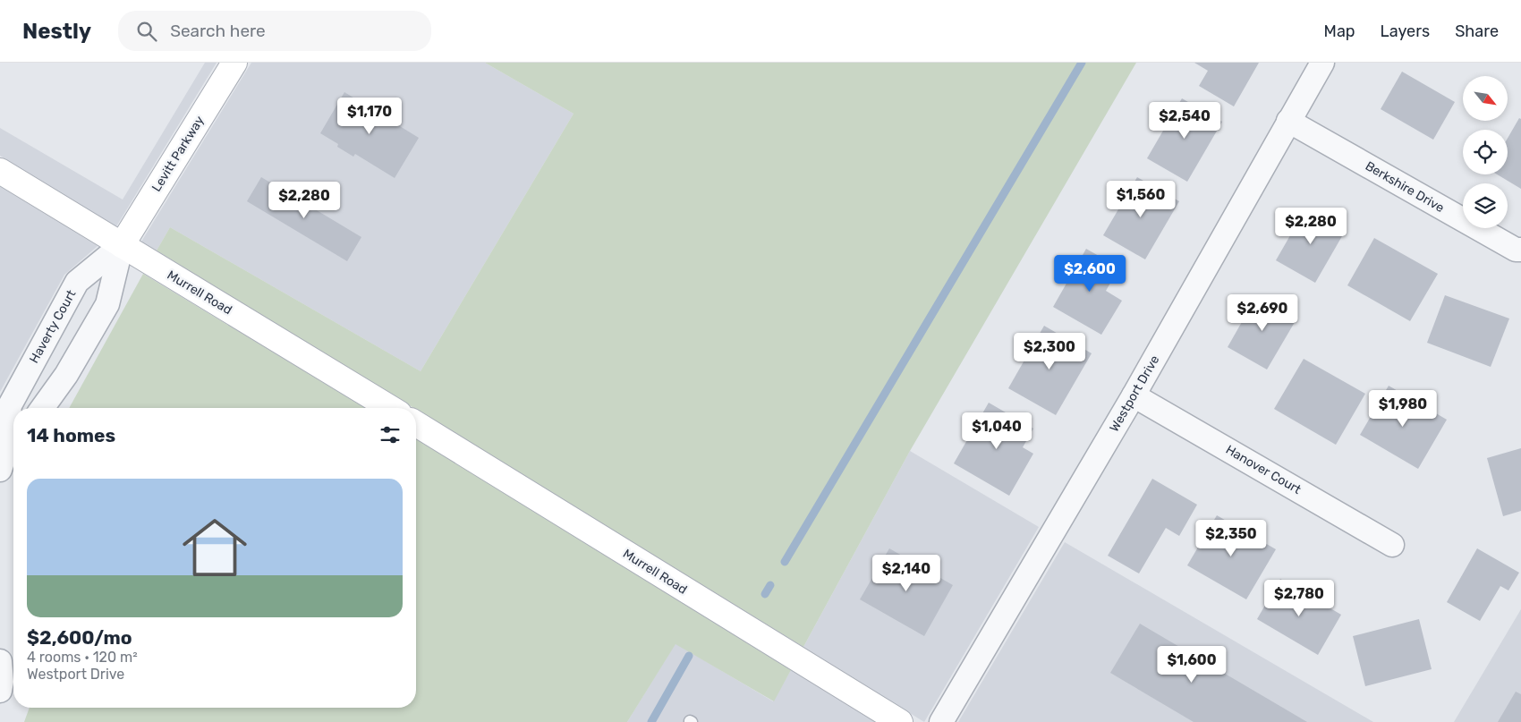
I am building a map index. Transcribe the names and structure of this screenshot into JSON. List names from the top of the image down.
{
  "streets": {
    "street": [
      "Levitt Parkway",
      "Berkshire Drive",
      "Murrell Road",
      "Haverty Court",
      "Westport Drive",
      "Hanover Court"
    ]
  },
  "crossings": [
    ["Levitt Parkway", "Murrell Road"],
    ["Levitt Parkway", "Haverty Court"],
    ["Berkshire Drive", "Westport Drive"],
    ["Murrell Road", "Haverty Court"],
    ["Westport Drive", "Hanover Court"]
  ],
  "north": "bottom right",
  "page": {
    "header": "Nestly",
    "search": "Search here",
    "nav": ["Map", "Layers", "Share"],
    "price": [
      "$1,170",
      "$2,540",
      "$1,560",
      "$2,280",
      "$2,280",
      "$2,600",
      "$2,690",
      "$2,300",
      "$1,980",
      "$1,040",
      "$2,350",
      "$2,140",
      "$2,780",
      "$1,600"
    ],
    "heading": "14 homes",
    "list": [
      {
        "name": "$2,600/mo",
        "note": "4 rooms · 120 m² · Westport Drive"
      }
    ]
  }
}
